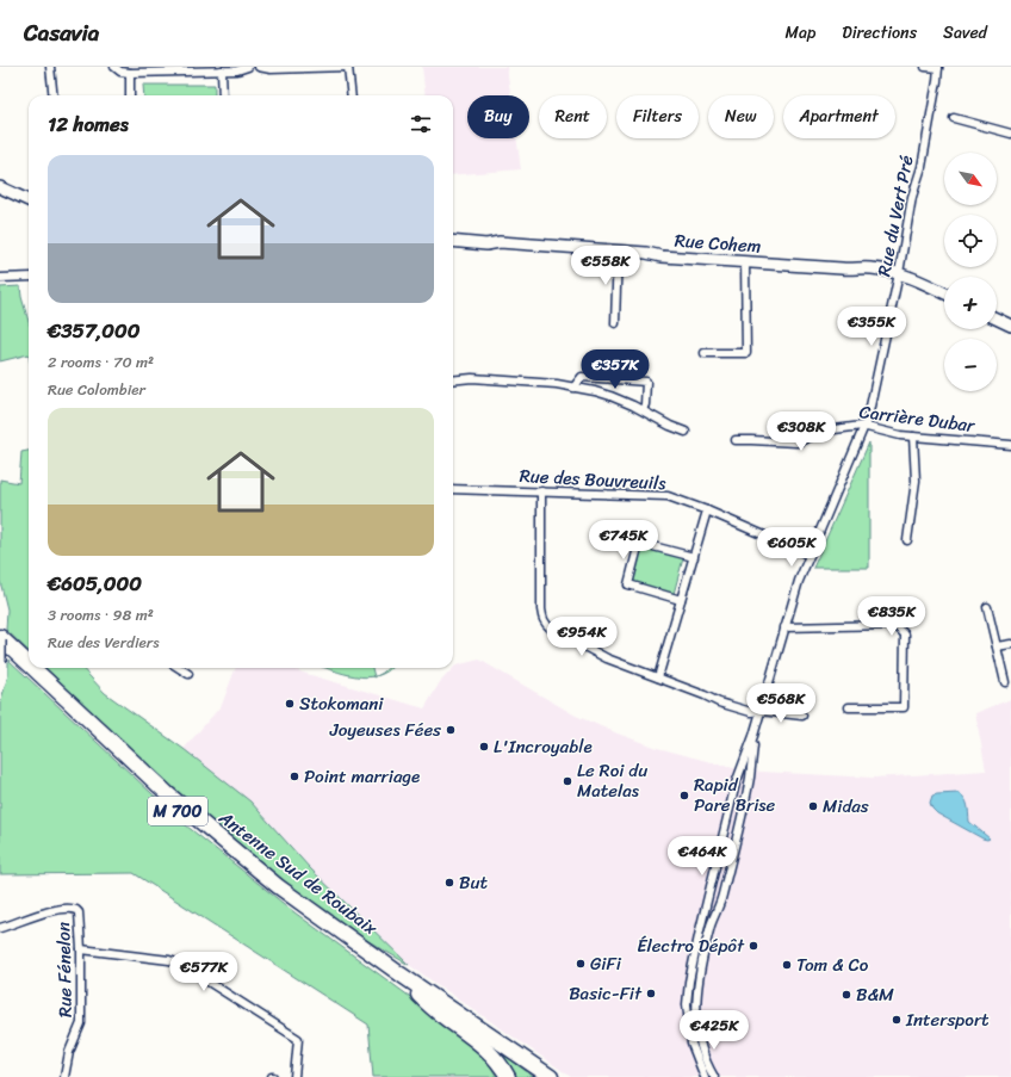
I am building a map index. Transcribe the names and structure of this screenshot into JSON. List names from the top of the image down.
{
  "streets": {
    "highway": ["M 700", "Antenne Sud de Roubaix"],
    "street": [
      "Rue du Vert Pré",
      "Rue Cohem",
      "Carrière Dubar",
      "Rue des Bouvreuils",
      "Rue Fénelon"
    ]
  },
  "crossings": [
    ["Rue du Vert Pré", "Rue Cohem"],
    ["Rue du Vert Pré", "Carrière Dubar"],
    ["Rue du Vert Pré", "Rue des Bouvreuils"]
  ],
  "places": [
    "Stokomani",
    "Joyeuses Fées",
    "L'Incroyable",
    "Point marriage",
    "Le Roi du Matelas",
    "Rapid Pare Brise",
    "Midas",
    "But",
    "Électro Dépôt",
    "GiFi",
    "Tom & Co",
    "Basic-Fit",
    "B&M",
    "Intersport"
  ],
  "north": "bottom right",
  "page": {
    "header": "Casavia",
    "nav": ["Map", "Directions", "Saved"],
    "chip": [
      "Buy",
      "Rent",
      "Filters",
      "New",
      "Apartment"
    ],
    "heading": "12 homes",
    "map_buttons": ["+", "−"],
    "list": [
      {
        "name": "€357,000",
        "note": "2 rooms · 70 m² · Rue Colombier"
      },
      {
        "name": "€605,000",
        "note": "3 rooms · 98 m² · Rue des Verdiers"
      }
    ],
    "price": [
      "€558K",
      "€355K",
      "€357K",
      "€308K",
      "€745K",
      "€605K",
      "€835K",
      "€954K",
      "€568K",
      "€464K",
      "€577K",
      "€425K"
    ]
  }
}
